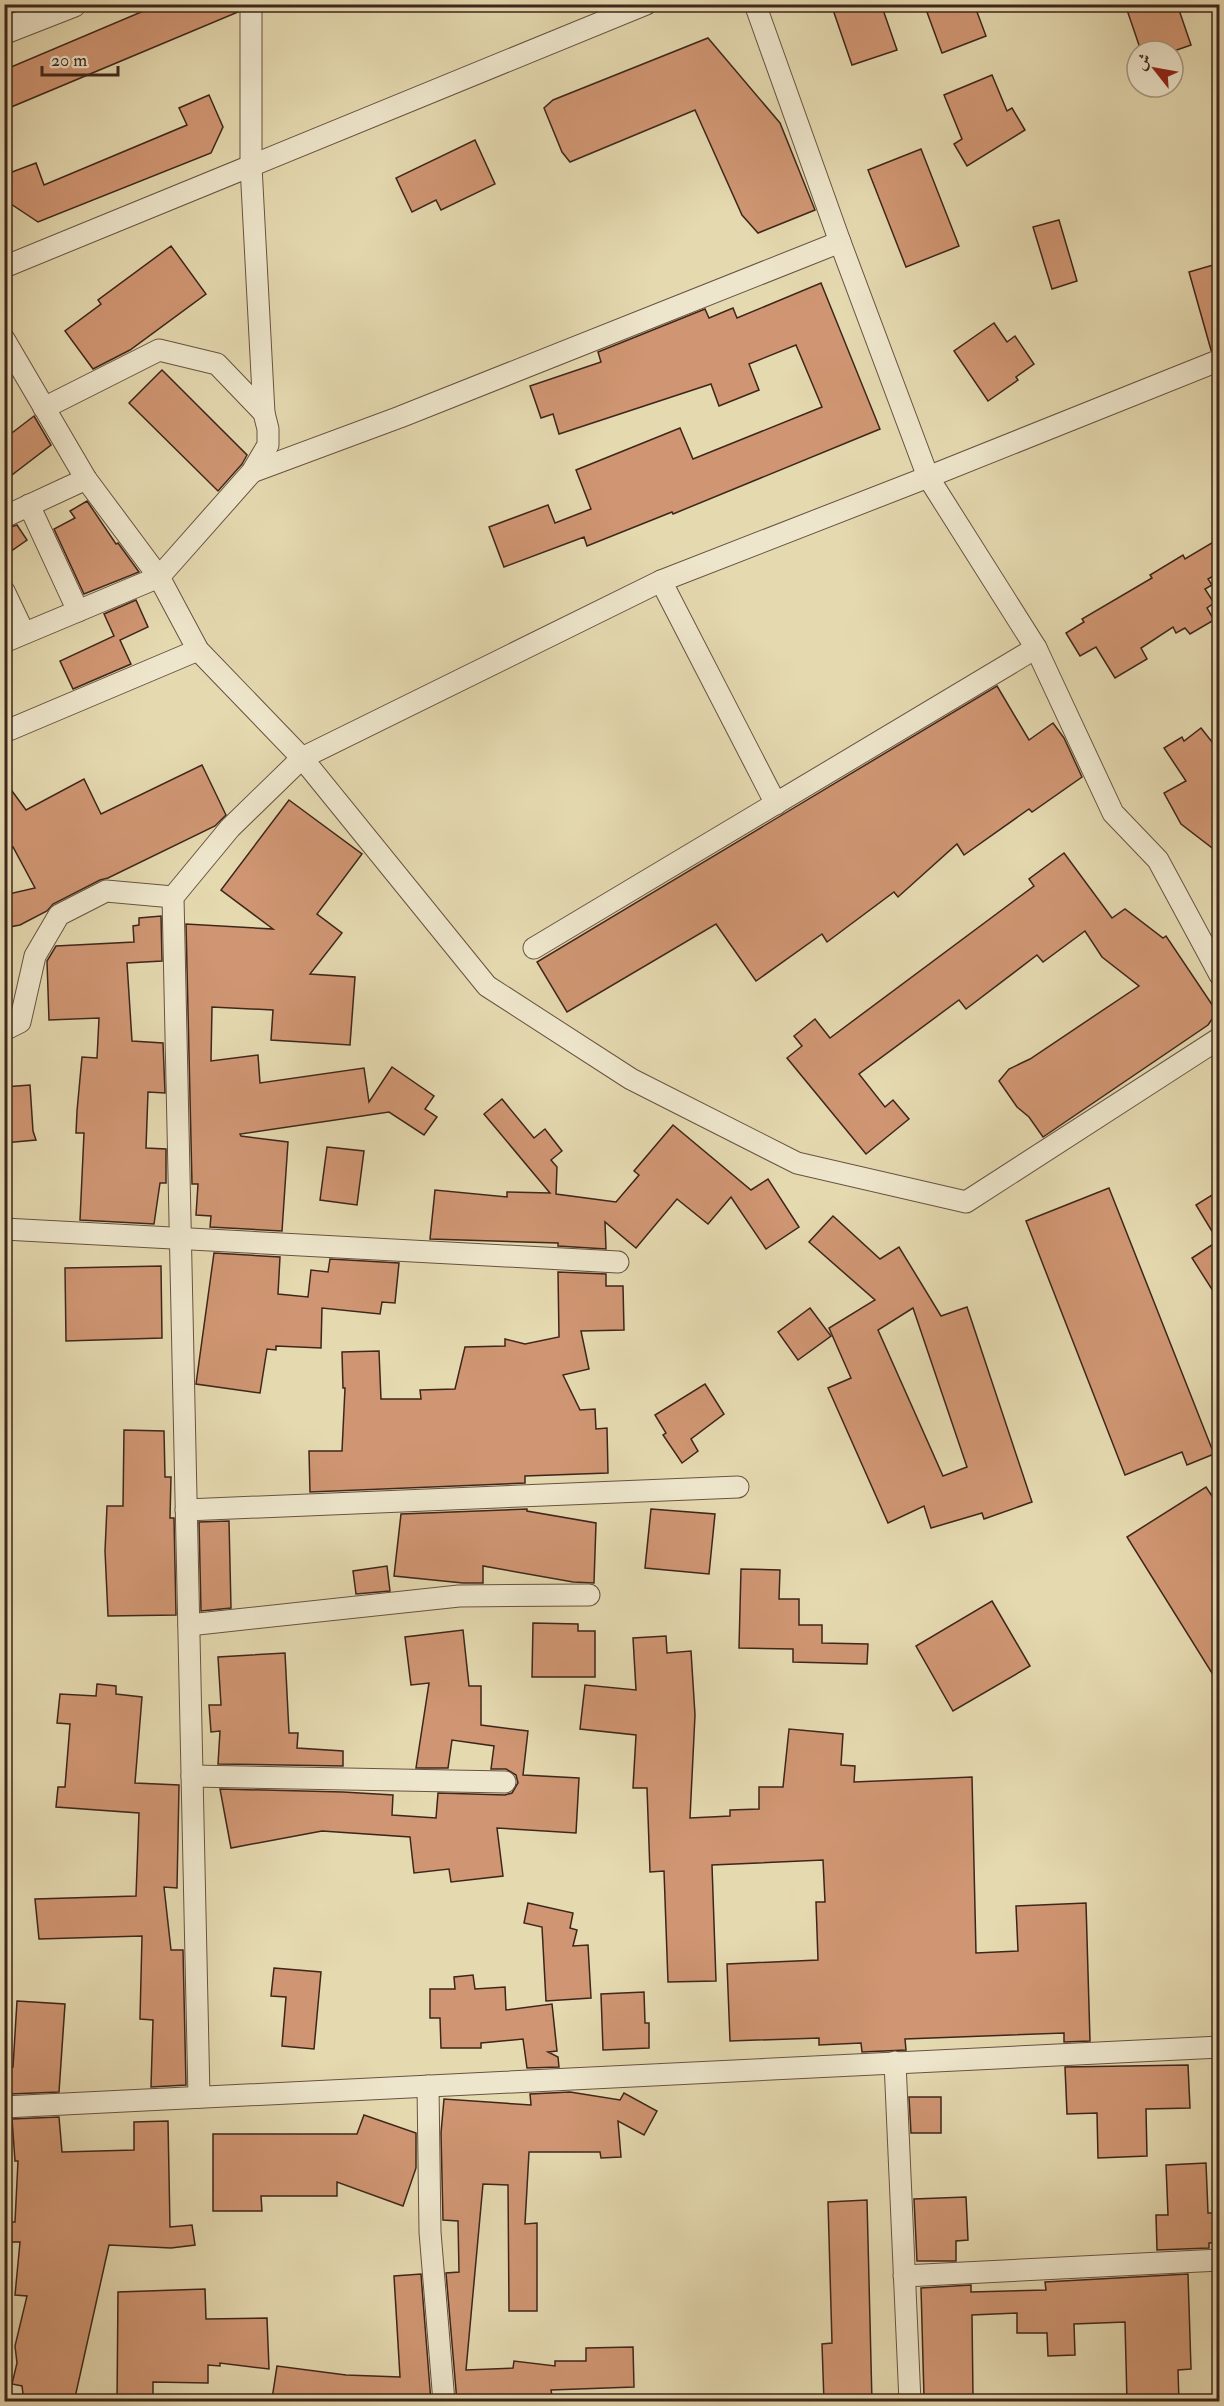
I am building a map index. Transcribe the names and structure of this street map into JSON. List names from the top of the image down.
{
  "scale_bar": "20 m",
  "north": "top left"
}
